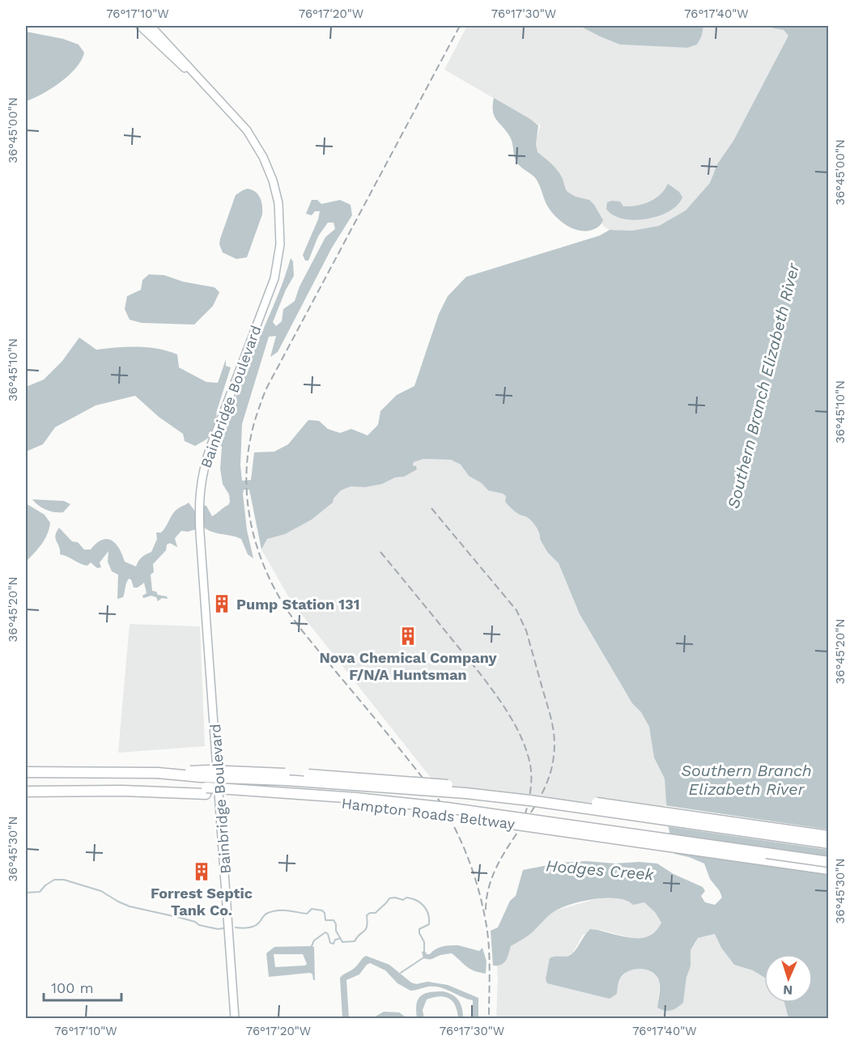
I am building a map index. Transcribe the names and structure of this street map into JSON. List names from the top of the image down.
{
  "streets": {
    "highway": ["Hampton Roads Beltway"],
    "main road": ["Bainbridge Boulevard"]
  },
  "water": ["Southern Branch Elizabeth River", "Hodges Creek"],
  "places": {
    "building": ["Pump Station 131", "Nova Chemical Company F/N/A Huntsman", "Forrest Septic Tank Co."]
  },
  "scale_bar": "100 m",
  "north": "bottom",
  "coordinates": [
    "76°17'10\"W",
    "76°17'20\"W",
    "76°17'30\"W",
    "76°17'40\"W",
    "36°45'00\"N",
    "36°45'10\"N",
    "36°45'20\"N",
    "36°45'30\"N"
  ]
}
